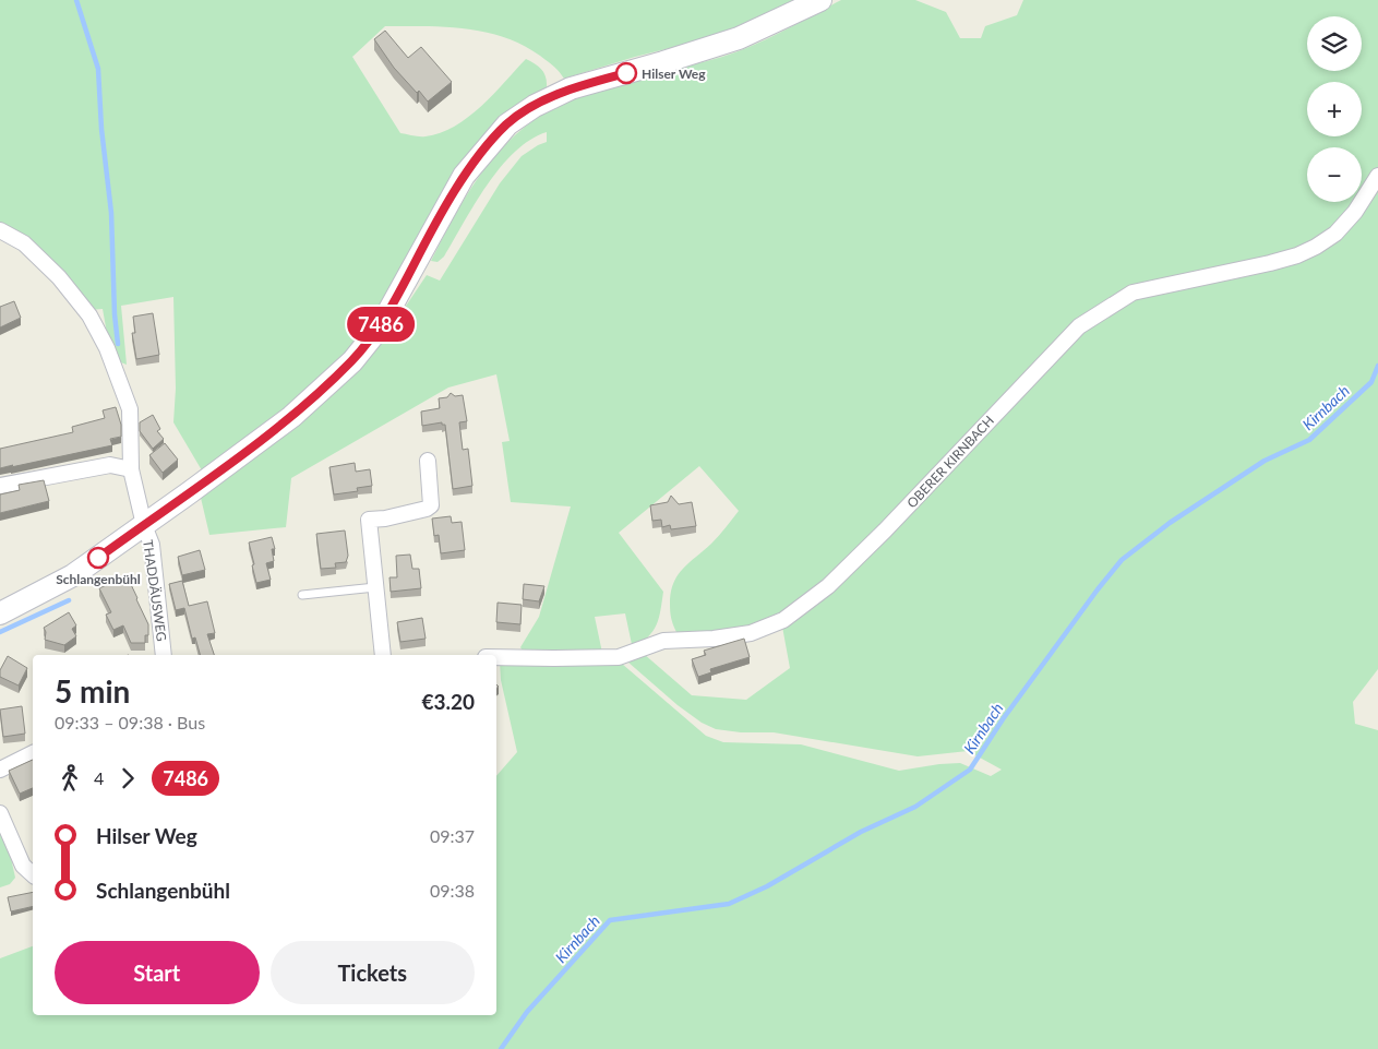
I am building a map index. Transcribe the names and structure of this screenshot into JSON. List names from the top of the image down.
{
  "streets": {
    "street": ["OBERER KIRNBACH", "THADDÄUSWEG"]
  },
  "water": ["Kirnbach"],
  "places": ["Hilser Weg", "Schlangenbühl"],
  "lines": ["bus line 7486"],
  "page": {
    "on_map": "7486",
    "map_buttons": ["+", "−"],
    "heading": ["5 min", "09:33 – 09:38 · Bus", "€3.20"],
    "legs": ["4", "7486"],
    "list": [
      {
        "name": "Hilser Weg",
        "value": "09:37"
      },
      {
        "name": "Schlangenbühl",
        "value": "09:38"
      }
    ],
    "buttons": ["Start", "Tickets"]
  }
}
